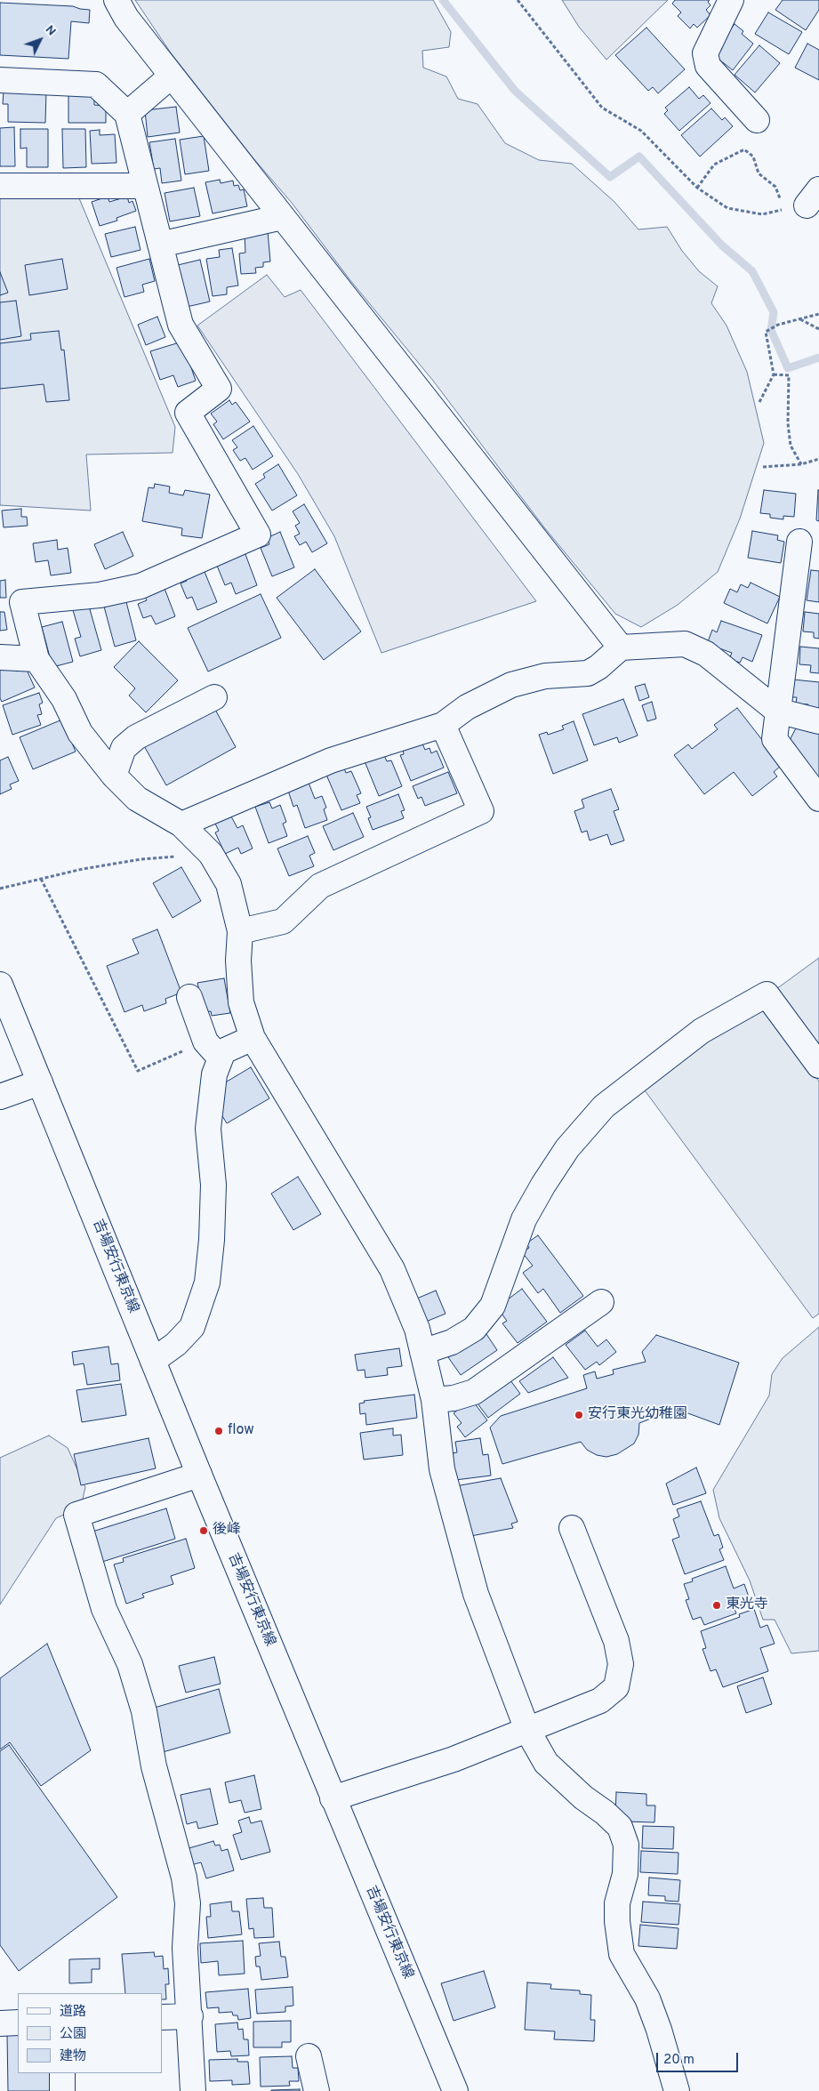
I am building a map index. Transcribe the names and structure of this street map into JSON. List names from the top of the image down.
{
  "streets": {
    "street": ["吉場安行東京線"]
  },
  "places": [
    "安行東光幼稚園",
    "flow",
    "後峰",
    "東光寺"
  ],
  "legend": ["道路", "公園", "建物"],
  "scale_bar": "20 m",
  "north": "top right"
}
